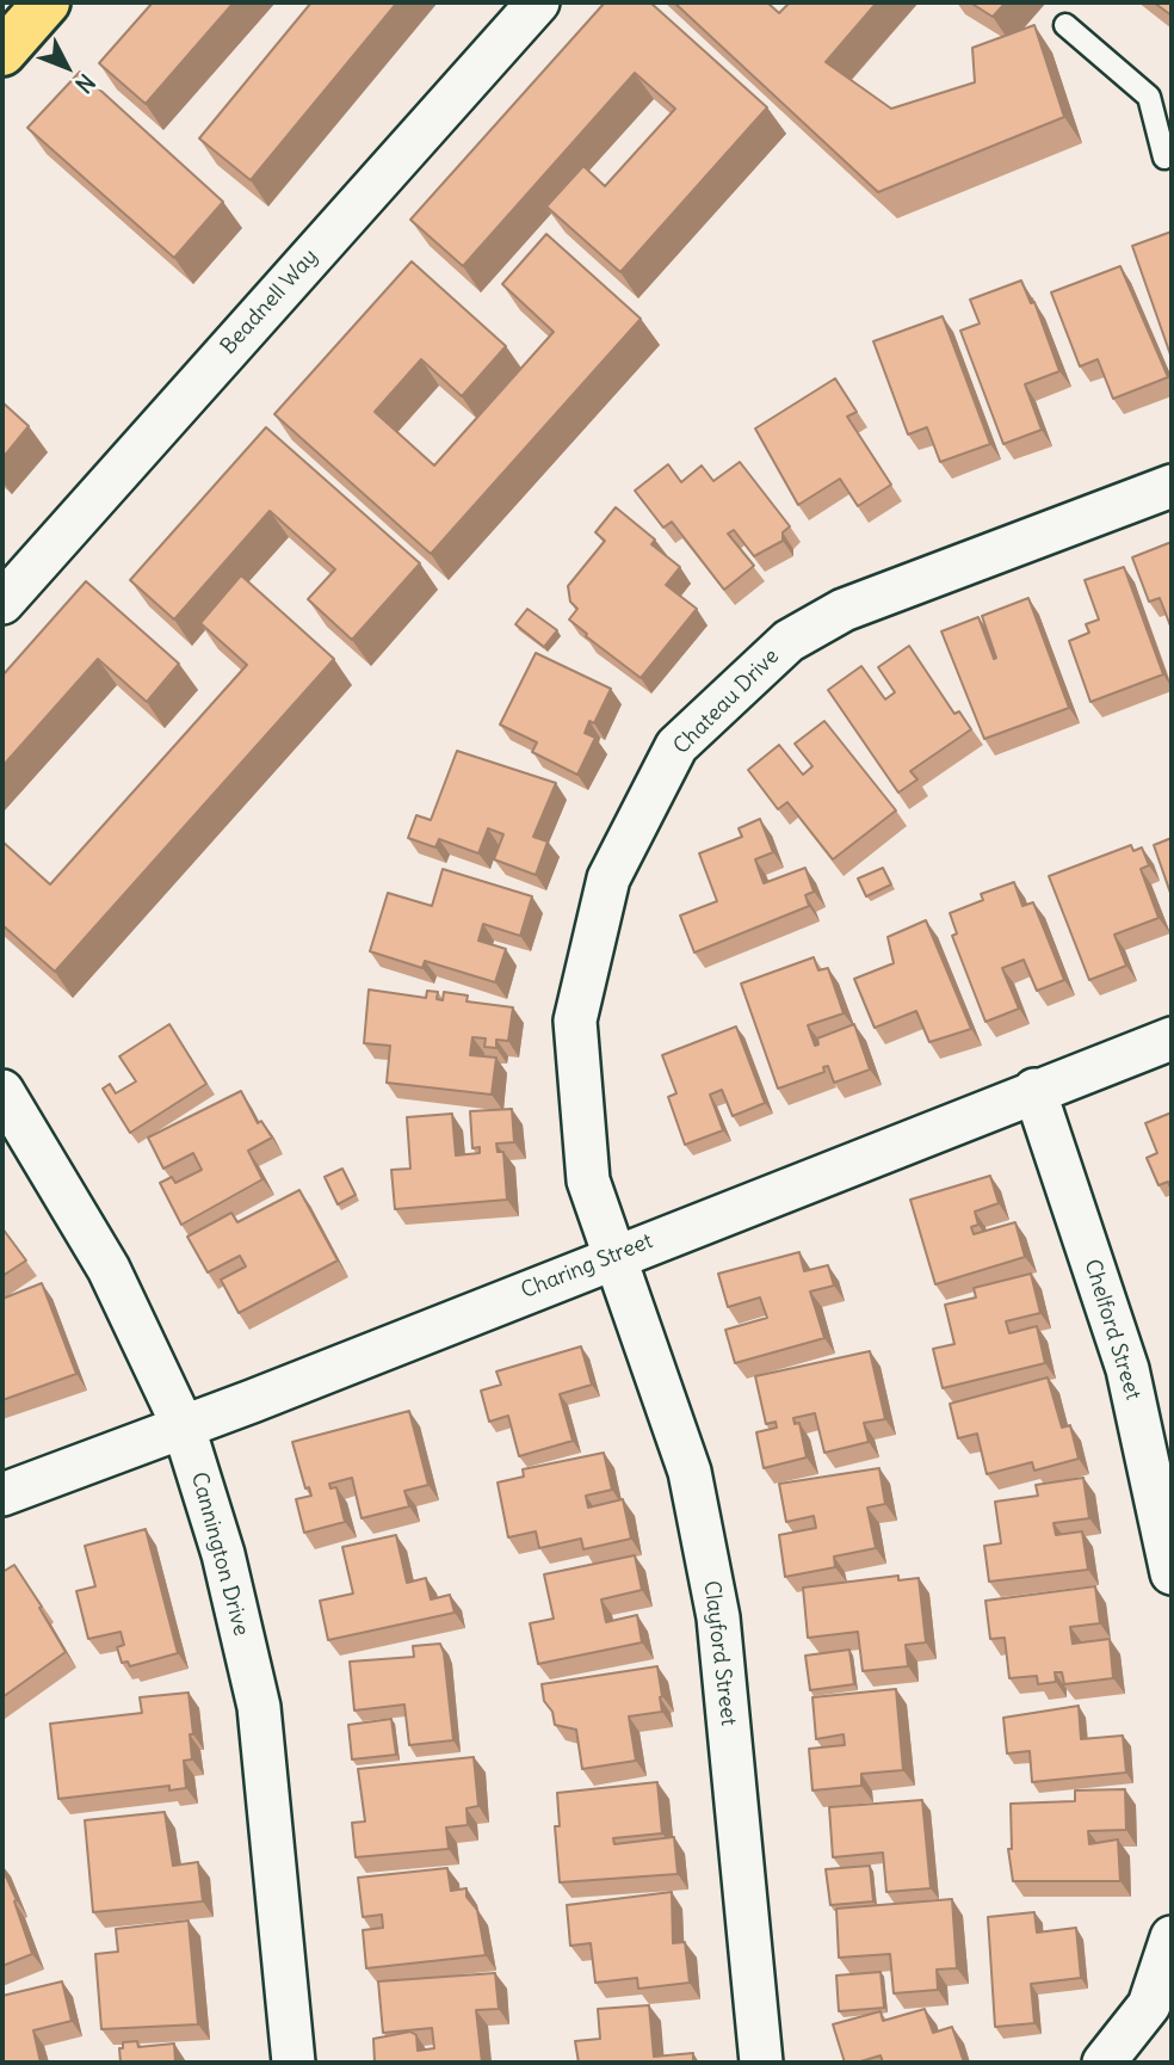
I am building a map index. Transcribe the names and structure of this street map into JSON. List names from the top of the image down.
{
  "streets": {
    "street": [
      "Beadnell Way",
      "Chateau Drive",
      "Charing Street",
      "Chelford Street",
      "Cannington Drive",
      "Clayford Street"
    ]
  },
  "crossings": [
    ["Chateau Drive", "Charing Street"],
    ["Chateau Drive", "Clayford Street"],
    ["Charing Street", "Chelford Street"],
    ["Charing Street", "Cannington Drive"],
    ["Charing Street", "Clayford Street"]
  ],
  "north": "bottom right"
}
